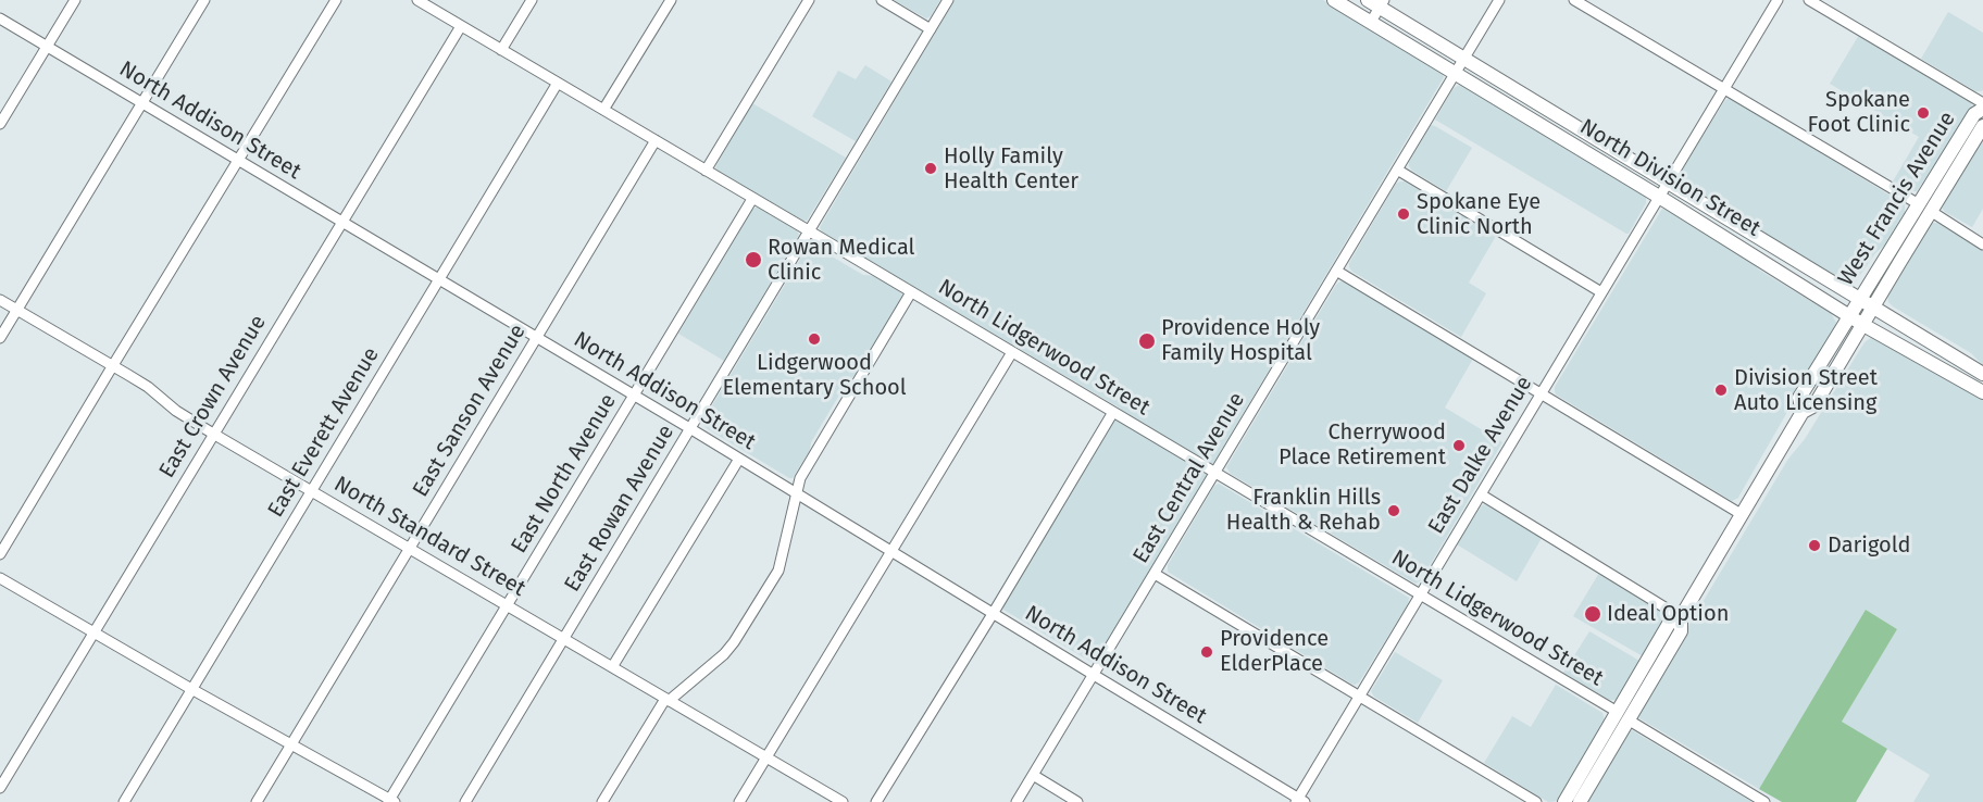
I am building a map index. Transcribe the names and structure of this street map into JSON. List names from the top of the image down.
{
  "streets": {
    "main road": ["North Division Street", "West Francis Avenue"],
    "street": [
      "North Addison Street",
      "North Lidgerwood Street",
      "East Crown Avenue",
      "East Sanson Avenue",
      "East Everett Avenue",
      "East Dalke Avenue",
      "East North Avenue",
      "East Central Avenue",
      "East Rowan Avenue",
      "North Standard Street"
    ]
  },
  "crossings": [
    ["North Addison Street", "East Crown Avenue"],
    ["North Addison Street", "East Sanson Avenue"],
    ["North Addison Street", "East Everett Avenue"],
    ["North Addison Street", "East Dalke Avenue"],
    ["North Addison Street", "East North Avenue"],
    ["North Addison Street", "East Central Avenue"],
    ["North Addison Street", "East Rowan Avenue"],
    ["North Division Street", "West Francis Avenue"],
    ["North Division Street", "East Dalke Avenue"],
    ["North Division Street", "East Central Avenue"],
    ["North Lidgerwood Street", "East Crown Avenue"],
    ["North Lidgerwood Street", "East Sanson Avenue"],
    ["North Lidgerwood Street", "East Everett Avenue"],
    ["North Lidgerwood Street", "East Dalke Avenue"],
    ["North Lidgerwood Street", "East North Avenue"],
    ["North Lidgerwood Street", "East Central Avenue"],
    ["North Lidgerwood Street", "East Rowan Avenue"],
    ["East Crown Avenue", "North Standard Street"],
    ["East Sanson Avenue", "North Standard Street"],
    ["East Everett Avenue", "North Standard Street"],
    ["East North Avenue", "North Standard Street"],
    ["East Rowan Avenue", "North Standard Street"]
  ],
  "places": [
    "Spokane Foot Clinic",
    "Holly Family Health Center",
    "Spokane Eye Clinic North",
    "Rowan Medical Clinic",
    "Lidgerwood Elementary School",
    "Providence Holy Family Hospital",
    "Division Street Auto Licensing",
    "Cherrywood Place Retirement",
    "Franklin Hills Health & Rehab",
    "Darigold",
    "Ideal Option",
    "Providence ElderPlace"
  ]
}
